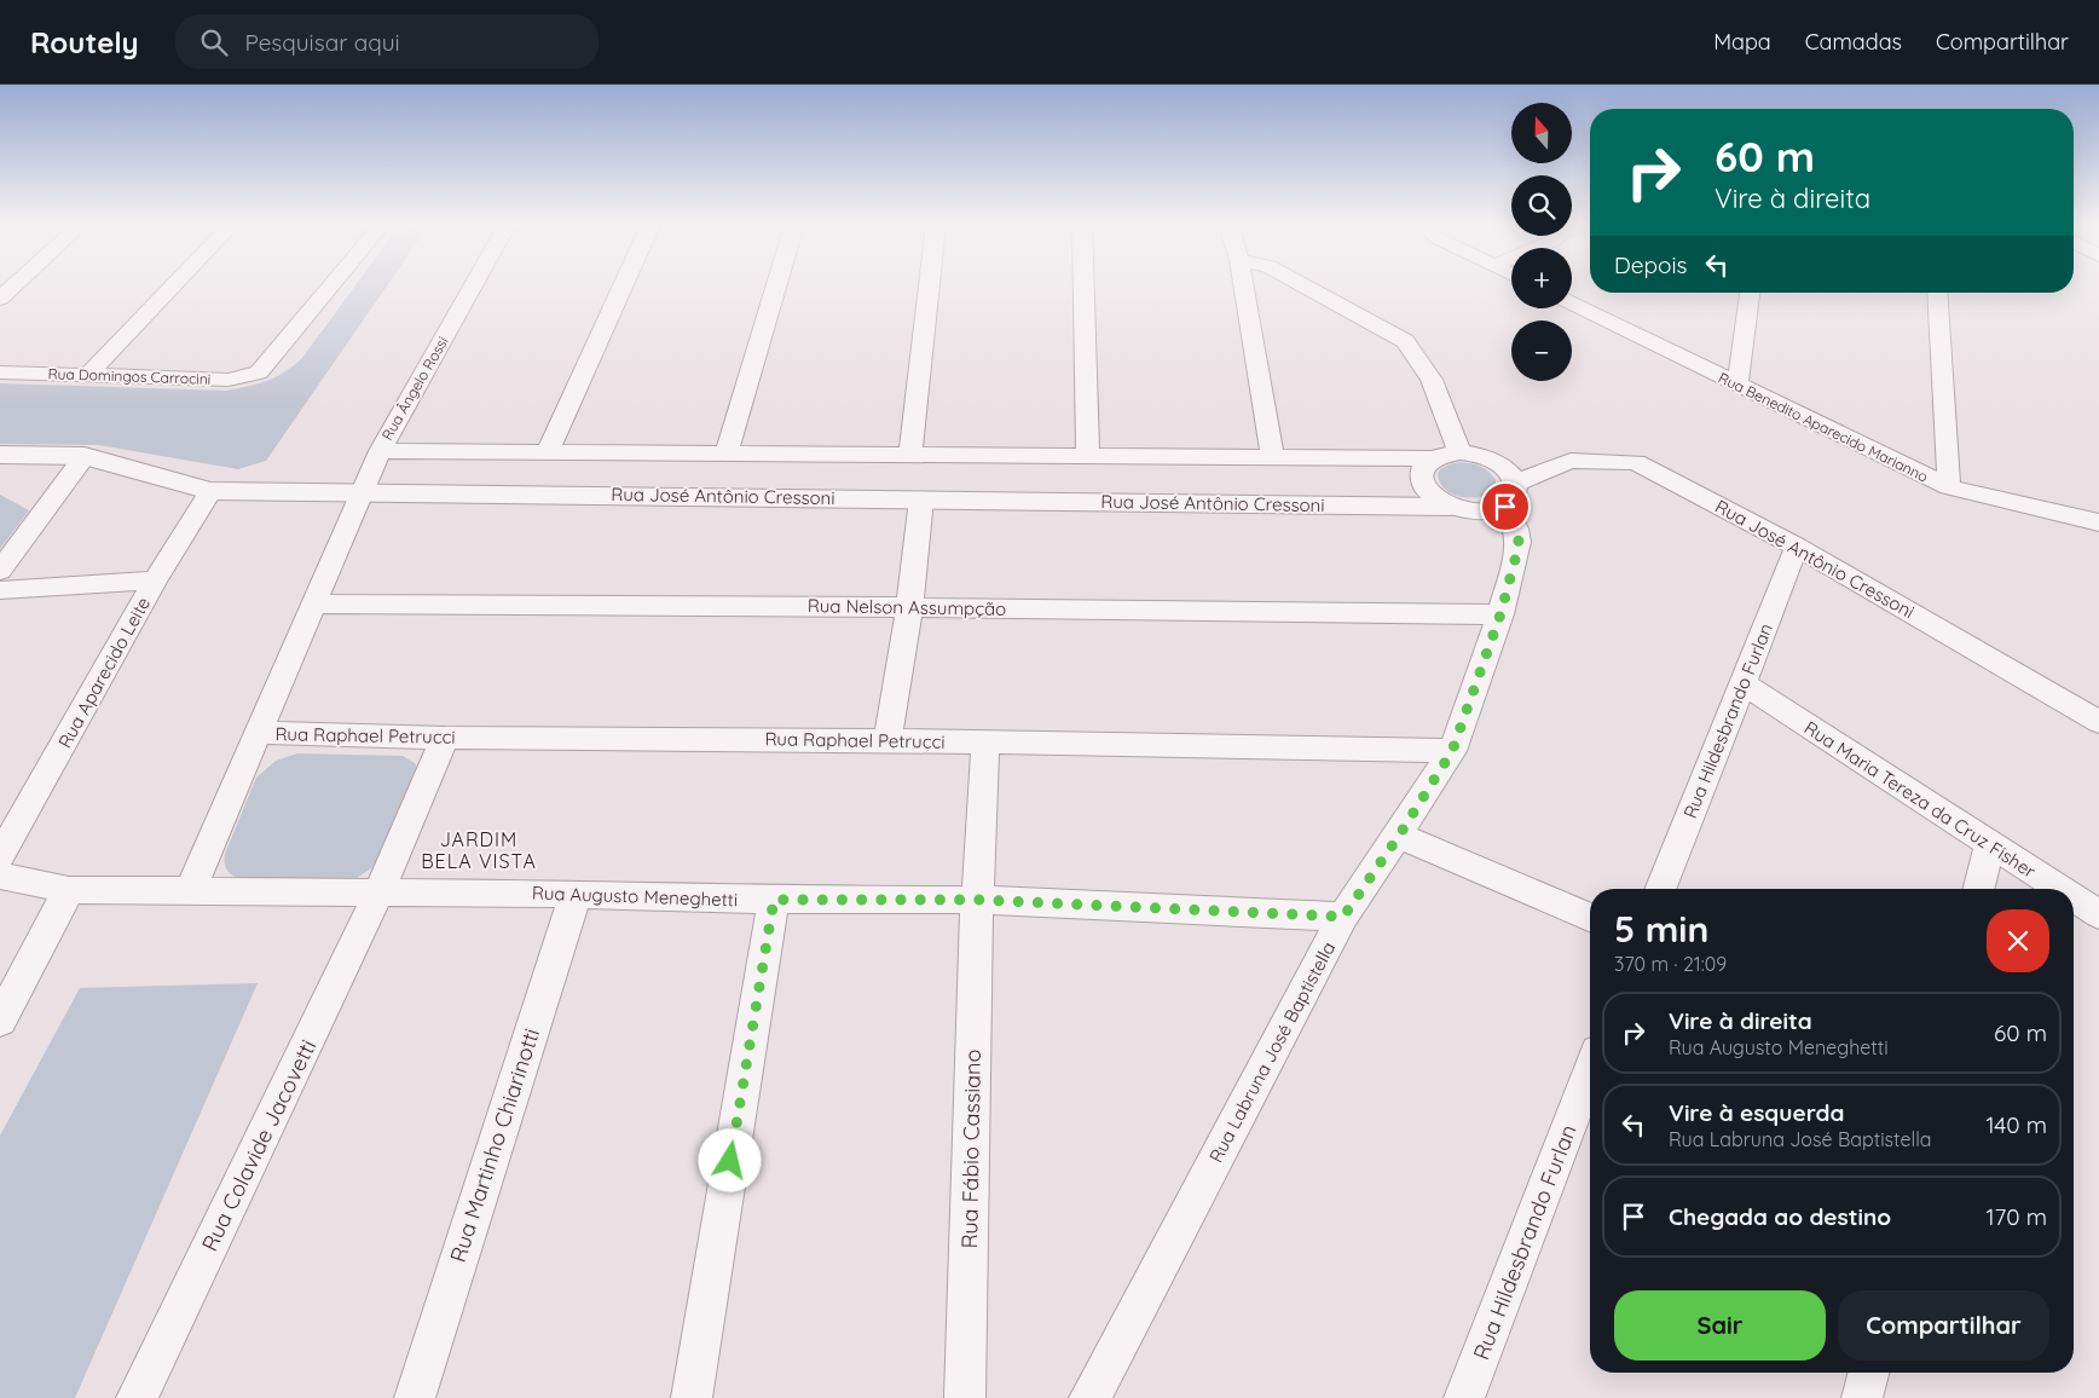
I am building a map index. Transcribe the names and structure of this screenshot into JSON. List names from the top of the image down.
{
  "streets": {
    "street": [
      "Rua Domingos Carrocini",
      "Rua Ângelo Rossi",
      "Rua Benedito Aparecido Marianno",
      "Rua José Antônio Cressoni",
      "Rua Nelson Assumpção",
      "Rua Aparecido Leite",
      "Rua Hildesbrando Furlan",
      "Rua Raphael Petrucci",
      "Rua Maria Tereza da Cruz Fisher",
      "Rua Augusto Meneghetti",
      "Rua Labruna José Baptistella",
      "Rua Colavide Jacovetti",
      "Rua Martinho Chiarinotti",
      "Rua Fábio Cassiano"
    ]
  },
  "crossings": [
    ["Rua Ângelo Rossi", "Rua José Antônio Cressoni"],
    ["Rua Ângelo Rossi", "Rua Nelson Assumpção"],
    ["Rua Ângelo Rossi", "Rua Raphael Petrucci"],
    ["Rua Ângelo Rossi", "Rua Augusto Meneghetti"],
    ["Rua José Antônio Cressoni", "Rua Aparecido Leite"],
    ["Rua José Antônio Cressoni", "Rua Hildesbrando Furlan"],
    ["Rua José Antônio Cressoni", "Rua Labruna José Baptistella"],
    ["Rua Nelson Assumpção", "Rua Labruna José Baptistella"],
    ["Rua Hildesbrando Furlan", "Rua Maria Tereza da Cruz Fisher"],
    ["Rua Raphael Petrucci", "Rua Labruna José Baptistella"],
    ["Rua Raphael Petrucci", "Rua Colavide Jacovetti"],
    ["Rua Raphael Petrucci", "Rua Fábio Cassiano"],
    ["Rua Augusto Meneghetti", "Rua Labruna José Baptistella"],
    ["Rua Augusto Meneghetti", "Rua Colavide Jacovetti"],
    ["Rua Augusto Meneghetti", "Rua Martinho Chiarinotti"],
    ["Rua Augusto Meneghetti", "Rua Fábio Cassiano"]
  ],
  "districts": ["JARDIM BELA VISTA"],
  "north": "top",
  "page": {
    "header": "Routely",
    "search": "Pesquisar aqui",
    "nav": ["Mapa", "Camadas", "Compartilhar"],
    "map_buttons": ["+", "−"],
    "turn": ["60 m", "Vire à direita"],
    "then": "Depois",
    "heading": ["5 min", "370 m · 21:09"],
    "list": [
      {
        "name": "Vire à direita",
        "note": "Rua Augusto Meneghetti",
        "value": "60 m"
      },
      {
        "name": "Vire à esquerda",
        "note": "Rua Labruna José Baptistella",
        "value": "140 m"
      },
      {
        "name": "Chegada ao destino",
        "value": "170 m"
      }
    ],
    "buttons": ["Sair", "Compartilhar"]
  }
}
